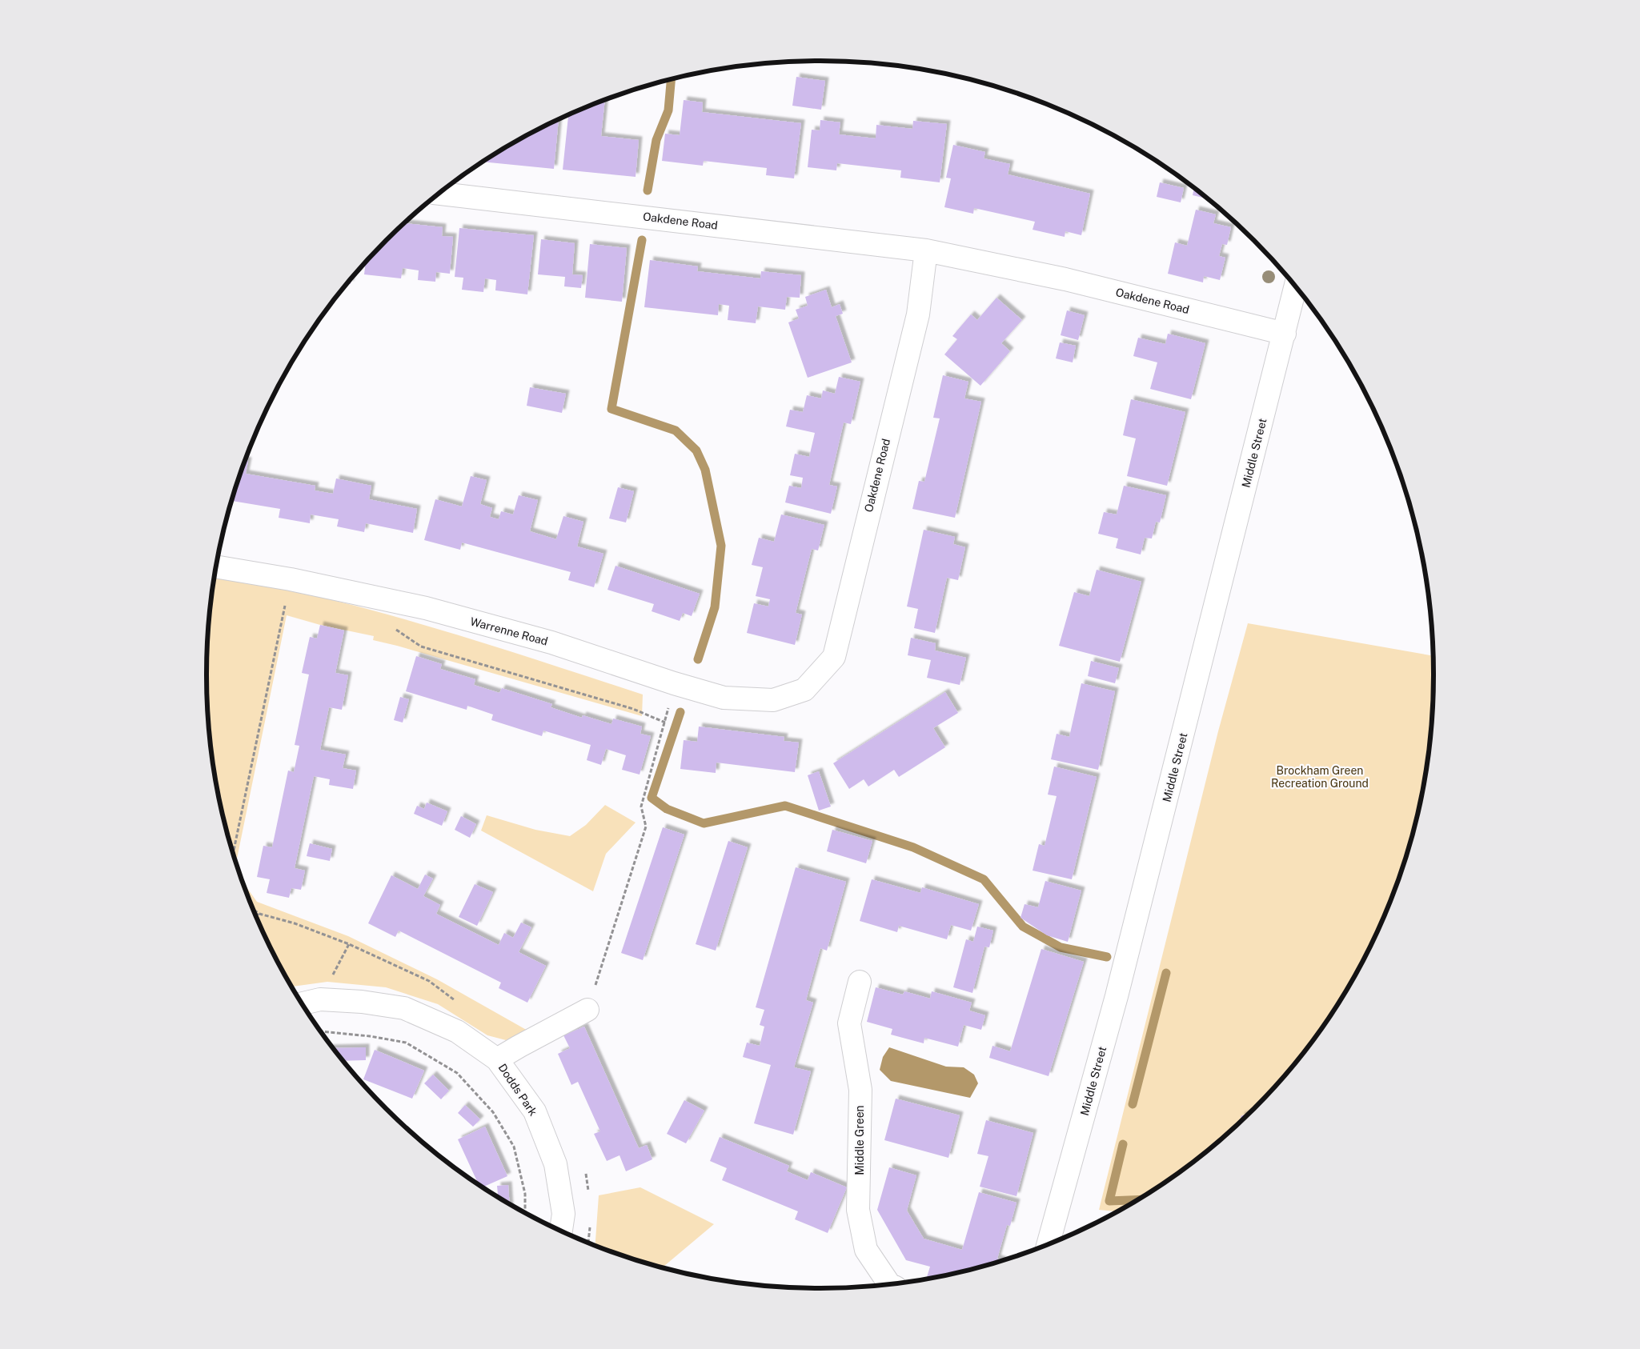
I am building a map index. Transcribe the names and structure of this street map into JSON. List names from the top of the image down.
{
  "streets": {
    "street": [
      "Oakdene Road",
      "Middle Street",
      "Warrenne Road",
      "Dodds Park",
      "Middle Green"
    ]
  },
  "crossings": [
    ["Oakdene Road", "Middle Street"],
    ["Oakdene Road", "Warrenne Road"]
  ],
  "parks": ["Brockham Green Recreation Ground"]
}
